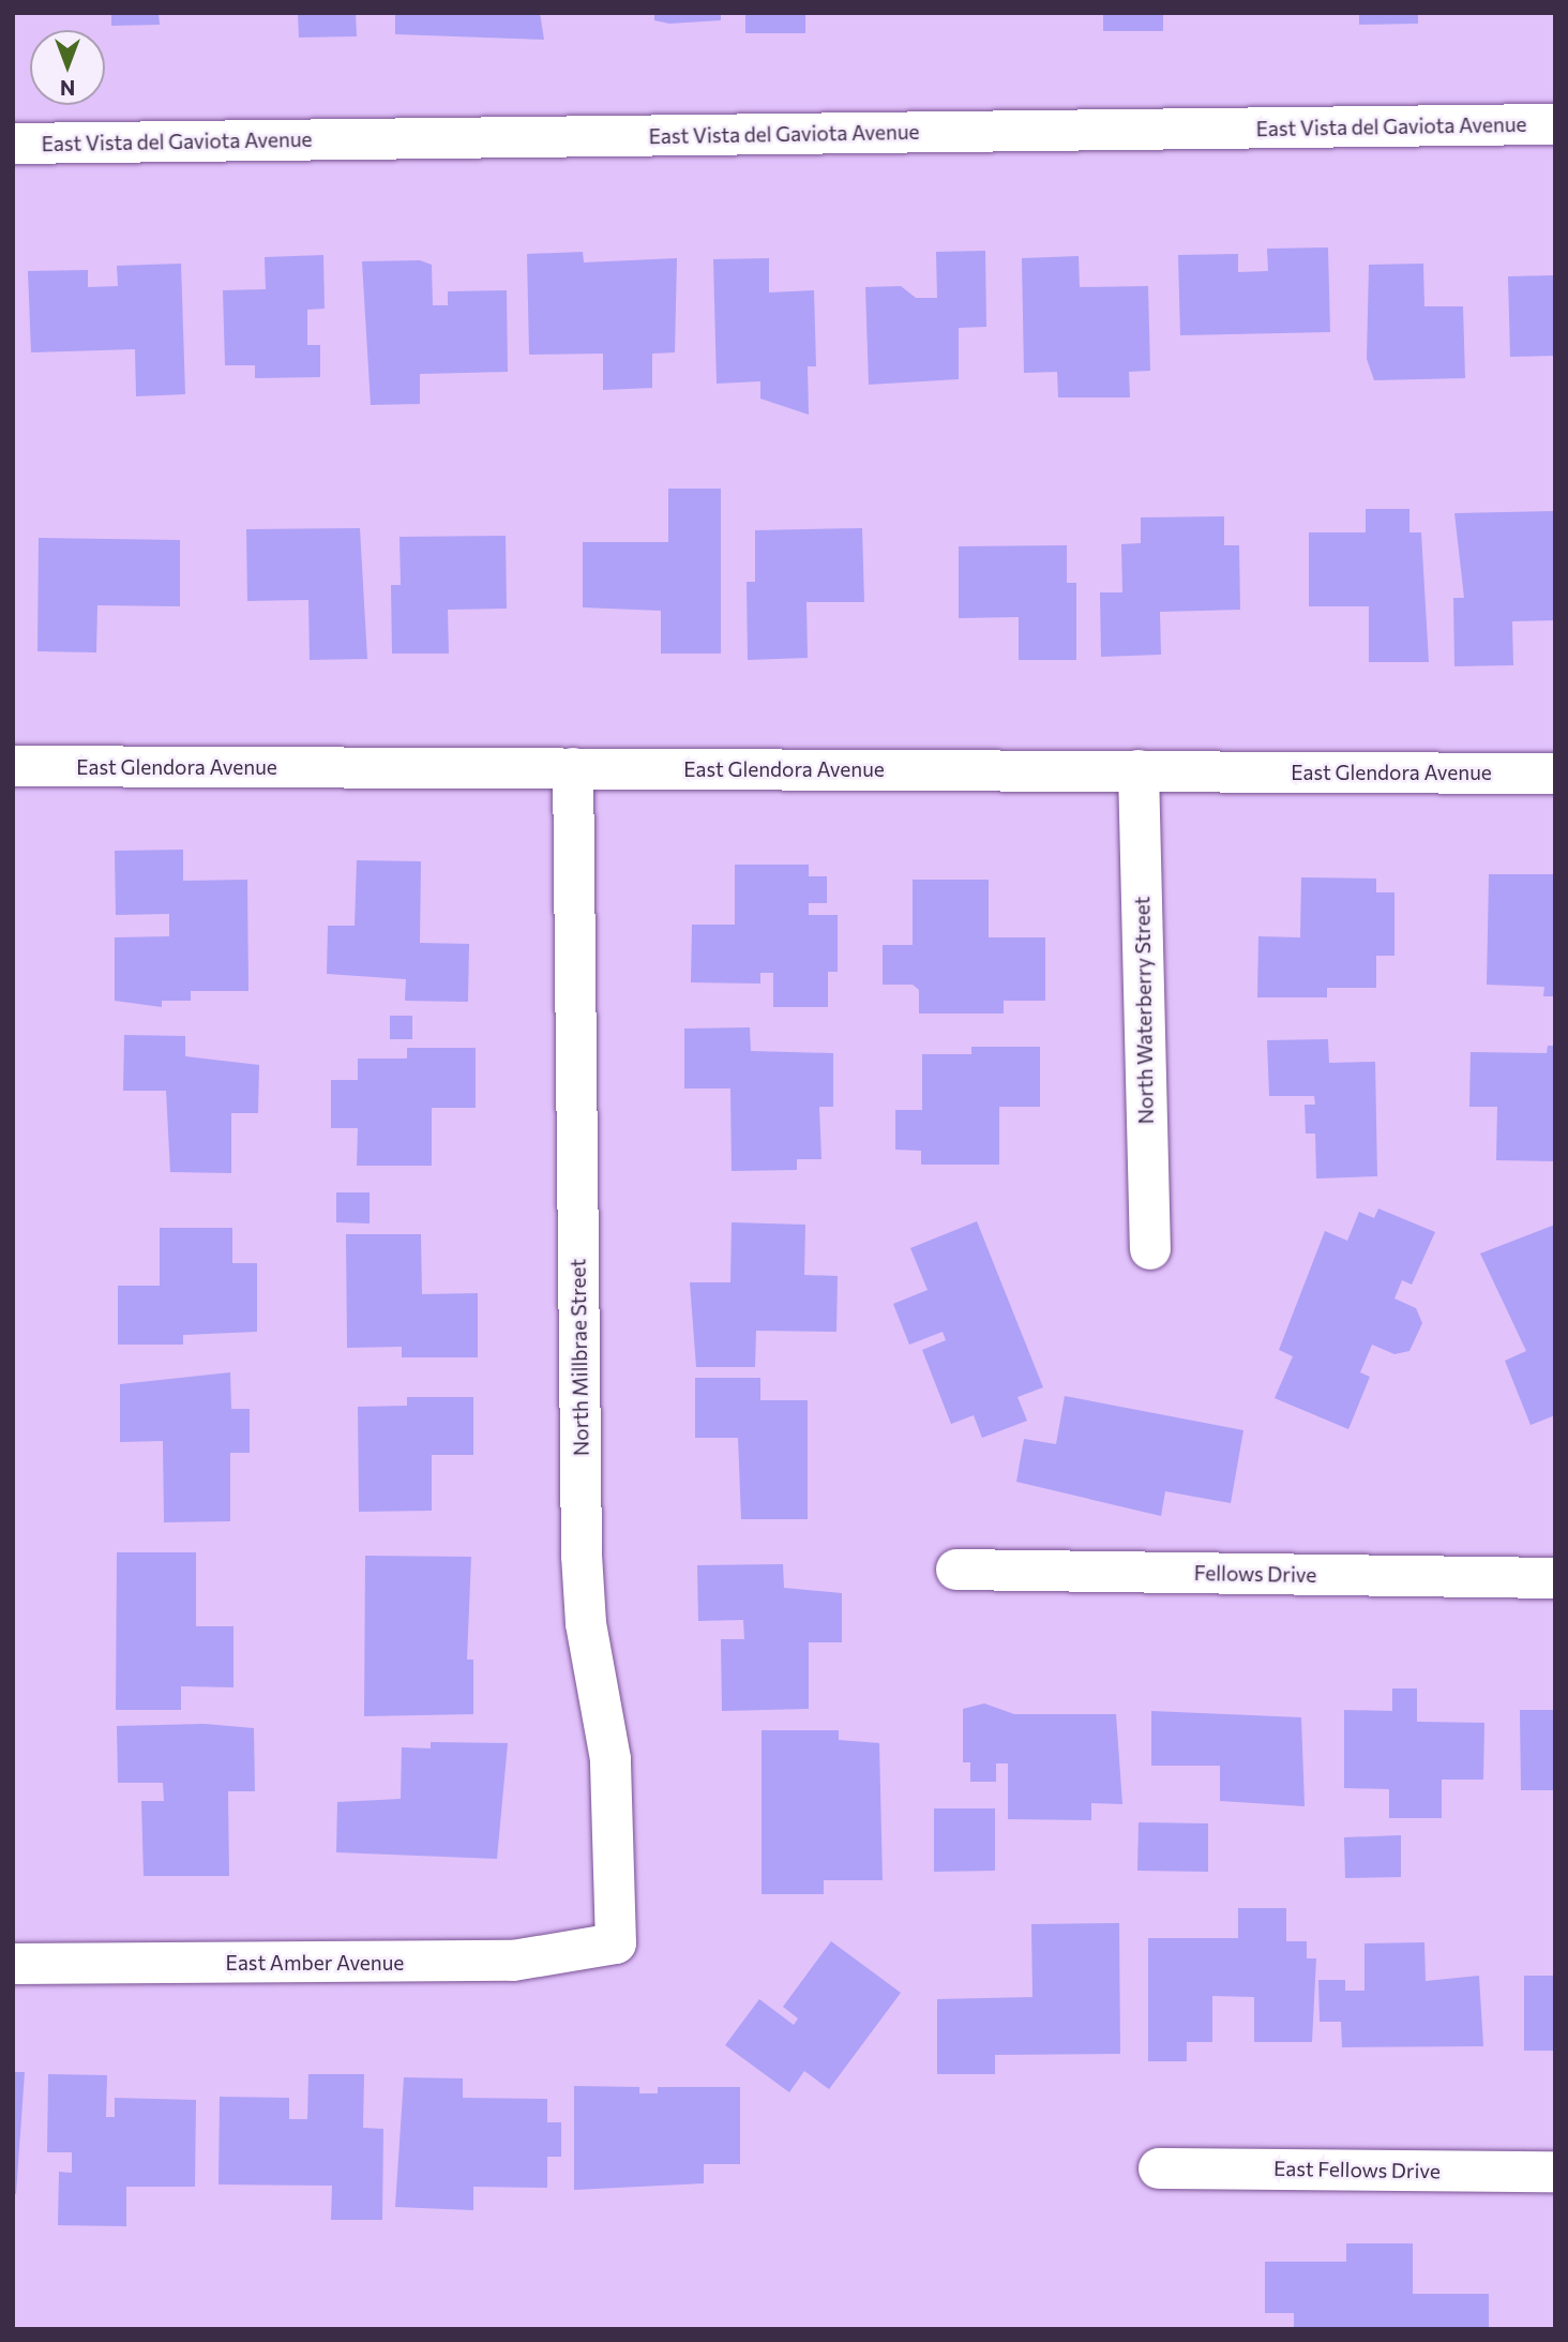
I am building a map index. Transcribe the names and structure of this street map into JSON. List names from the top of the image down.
{
  "streets": {
    "street": [
      "East Vista del Gaviota Avenue",
      "East Glendora Avenue",
      "North Waterberry Street",
      "North Millbrae Street",
      "Fellows Drive",
      "East Amber Avenue",
      "East Fellows Drive"
    ]
  },
  "crossings": [
    ["East Glendora Avenue", "North Waterberry Street"],
    ["East Glendora Avenue", "North Millbrae Street"],
    ["North Millbrae Street", "East Amber Avenue"]
  ],
  "north": "bottom"
}
